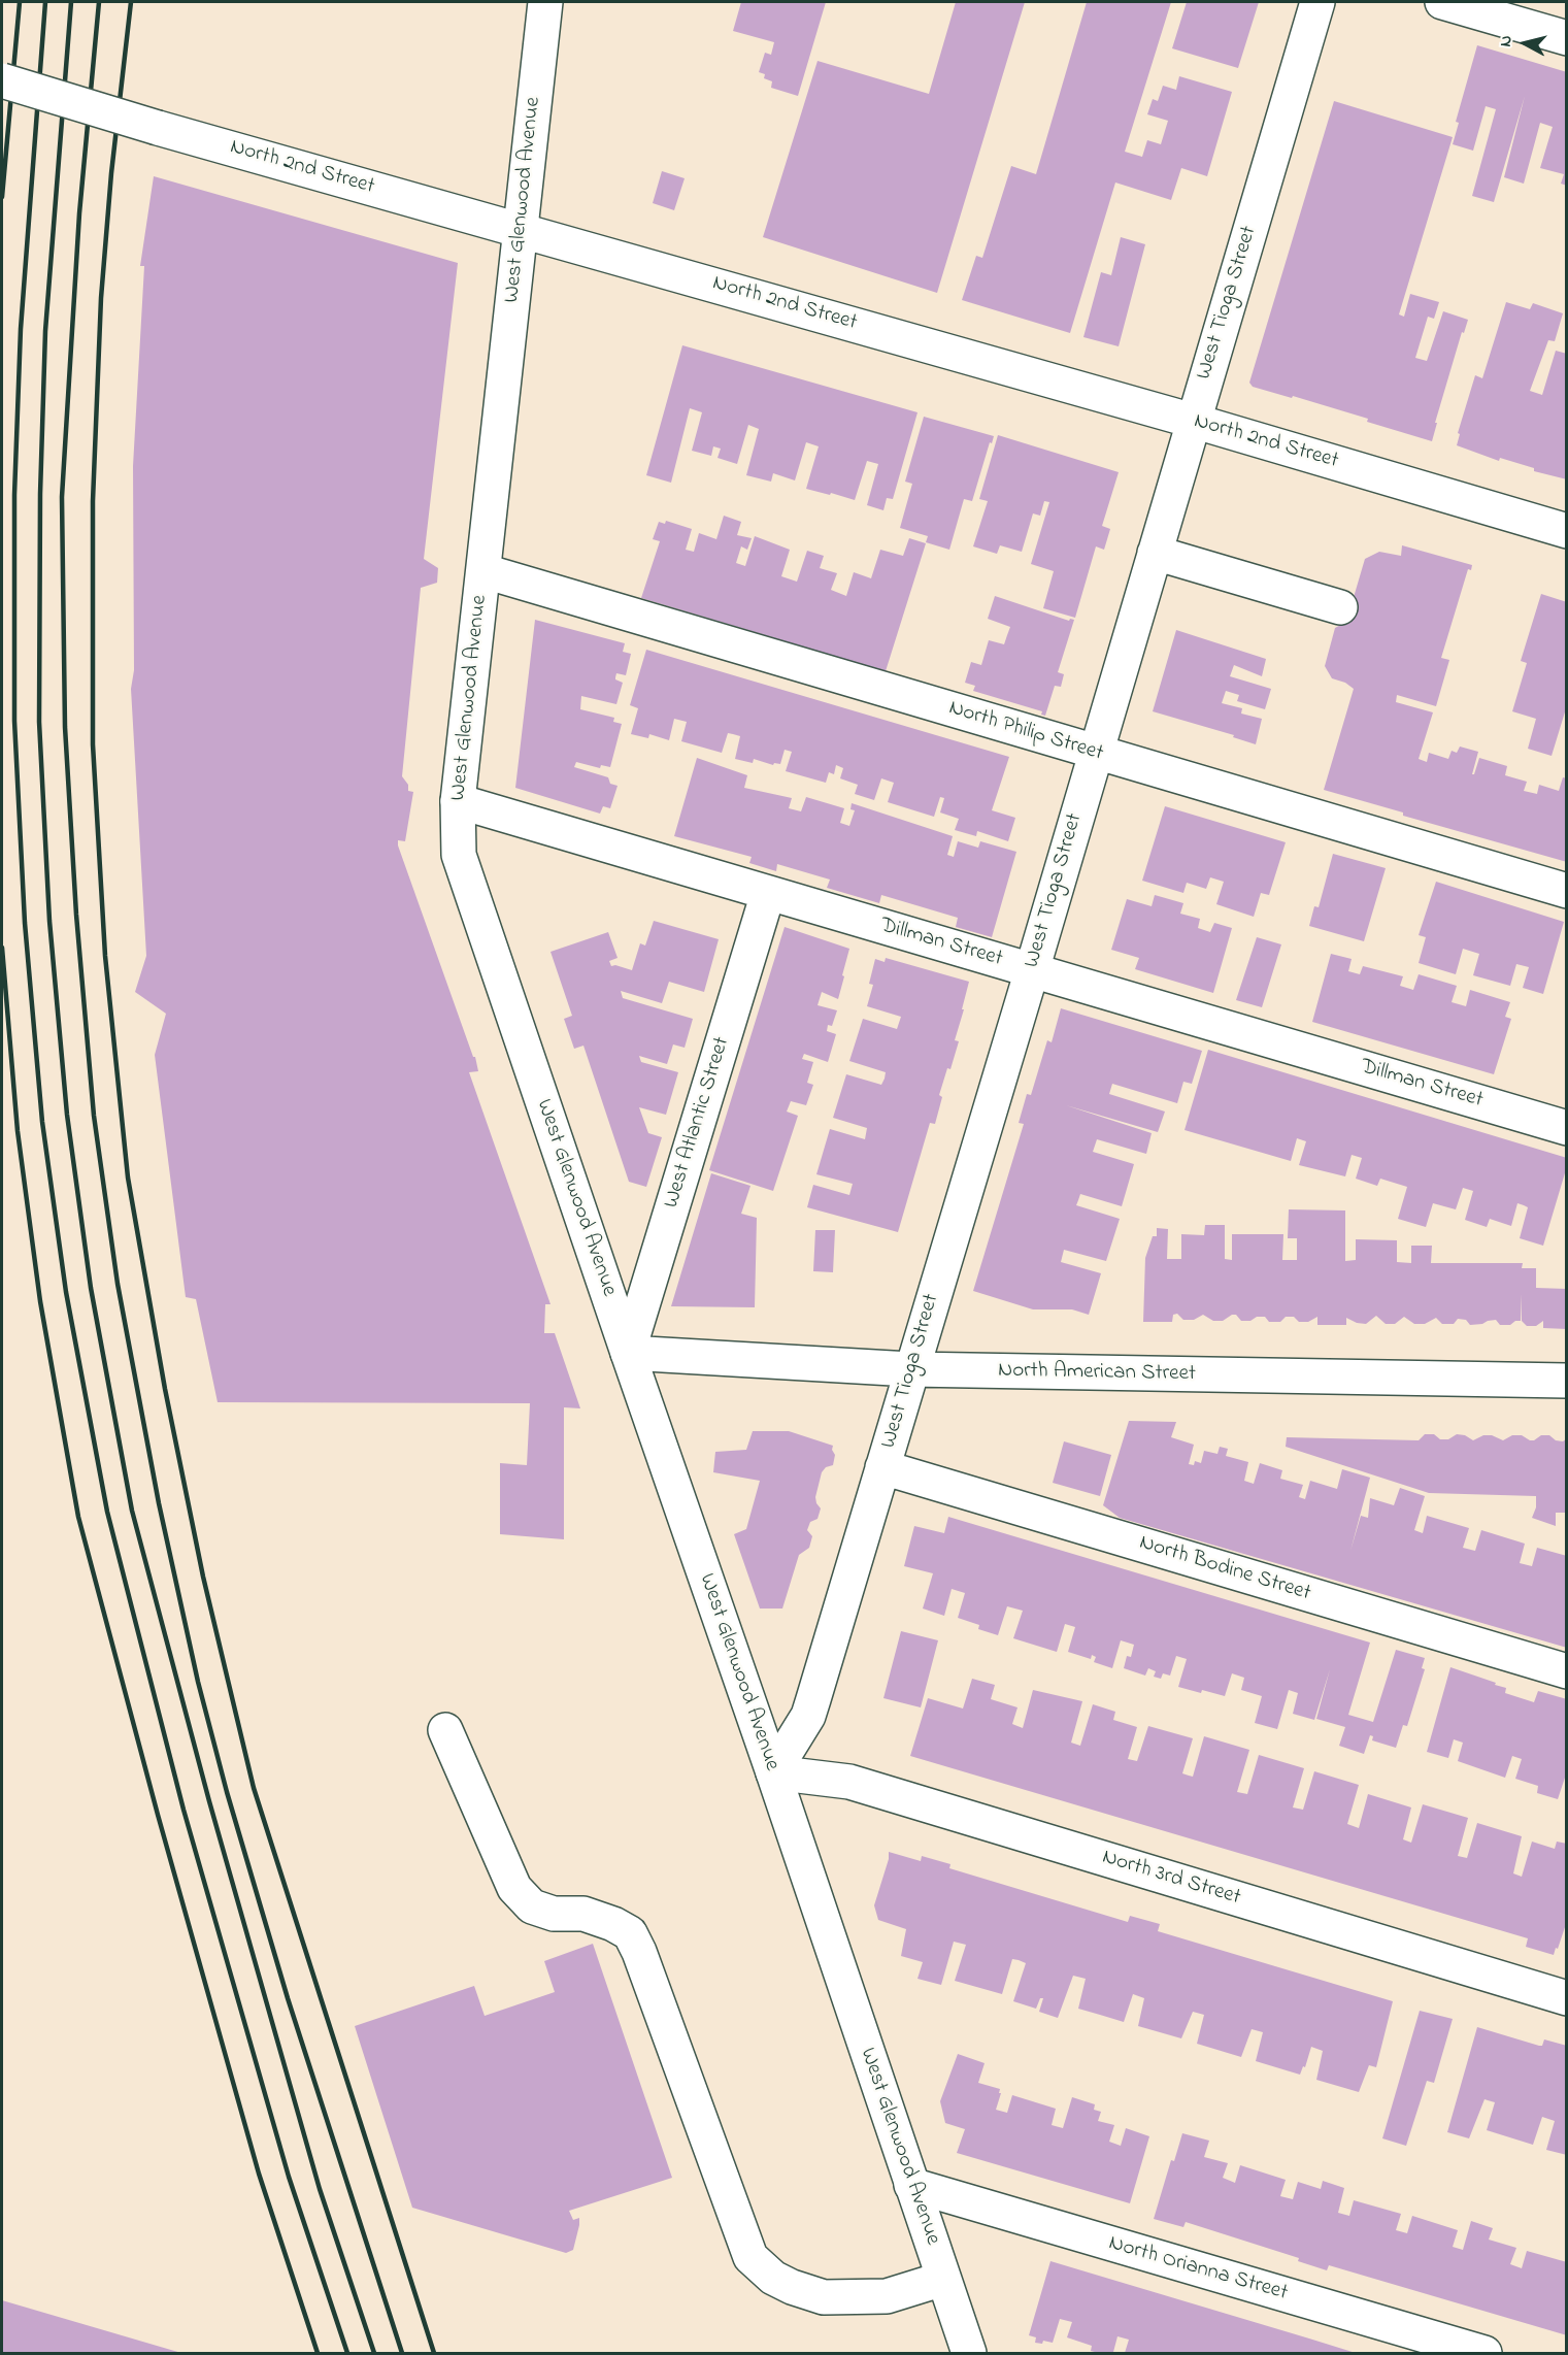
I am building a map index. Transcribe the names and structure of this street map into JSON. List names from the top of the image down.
{
  "streets": {
    "street": [
      "North 2nd Street",
      "West Glenwood Avenue",
      "West Tioga Street",
      "North Philip Street",
      "Dillman Street",
      "West Atlantic Street",
      "North American Street",
      "North Bodine Street",
      "North 3rd Street",
      "North Orianna Street"
    ]
  },
  "crossings": [
    ["North 2nd Street", "West Glenwood Avenue"],
    ["North 2nd Street", "West Tioga Street"],
    ["West Glenwood Avenue", "West Tioga Street"],
    ["West Glenwood Avenue", "North Philip Street"],
    ["West Glenwood Avenue", "Dillman Street"],
    ["West Glenwood Avenue", "West Atlantic Street"],
    ["West Glenwood Avenue", "North American Street"],
    ["West Glenwood Avenue", "North 3rd Street"],
    ["West Glenwood Avenue", "North Orianna Street"],
    ["West Tioga Street", "North Philip Street"],
    ["West Tioga Street", "Dillman Street"],
    ["West Tioga Street", "North American Street"],
    ["West Tioga Street", "North Bodine Street"],
    ["West Tioga Street", "North 3rd Street"],
    ["Dillman Street", "West Atlantic Street"],
    ["West Atlantic Street", "North American Street"]
  ],
  "north": "left"
}
